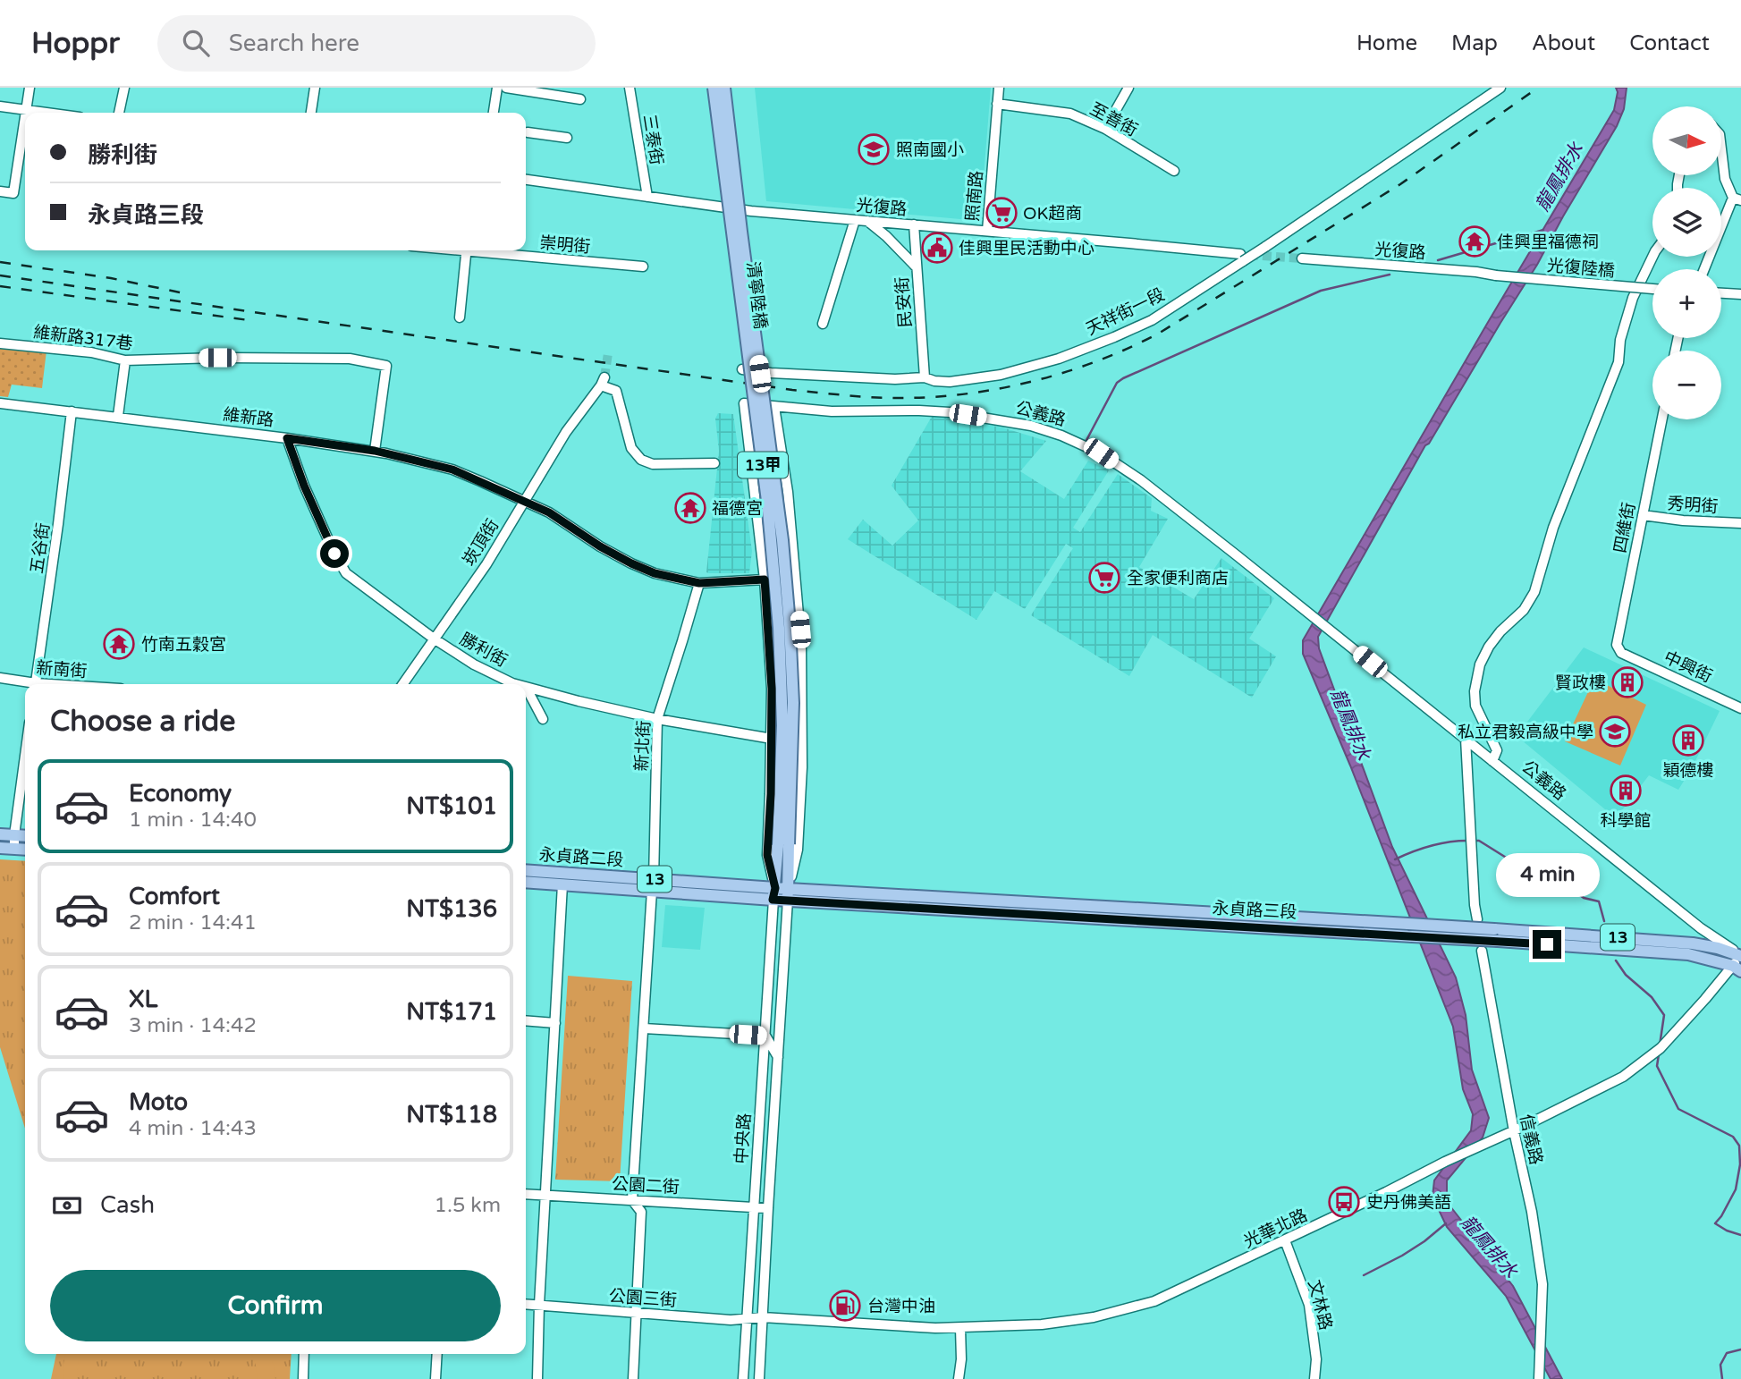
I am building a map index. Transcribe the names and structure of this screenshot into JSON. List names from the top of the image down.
{
  "streets": {
    "main road": [
      "清寧陸橋",
      "13甲",
      "永貞路二段",
      "13",
      "永貞路三段"
    ],
    "street": [
      "至善街",
      "三泰街",
      "照南路",
      "光復路",
      "崇明街",
      "光復陸橋",
      "民安街",
      "天祥街一段",
      "維新路317巷",
      "公義路",
      "維新路",
      "秀明街",
      "四維街",
      "崁頂街",
      "五谷街",
      "勝利街",
      "中興街",
      "新南街",
      "新北街",
      "中央路",
      "信義路",
      "公園二街",
      "光華北路",
      "公園三街",
      "文林路"
    ]
  },
  "crossings": [
    ["至善街", "照南路"],
    ["三泰街", "光復路"],
    ["照南路", "光復路"],
    ["光復路", "光復陸橋"],
    ["光復路", "民安街"],
    ["光復路", "天祥街一段"],
    ["清寧陸橋", "13甲"],
    ["民安街", "天祥街一段"],
    ["維新路317巷", "維新路"],
    ["公義路", "永貞路三段"],
    ["公義路", "中央路"],
    ["公義路", "光華北路"],
    ["維新路", "崁頂街"],
    ["維新路", "五谷街"],
    ["維新路", "勝利街"],
    ["維新路", "新北街"],
    ["維新路", "中央路"],
    ["13甲", "永貞路二段"],
    ["13甲", "永貞路三段"],
    ["13甲", "中央路"],
    ["秀明街", "四維街"],
    ["四維街", "中興街"],
    ["崁頂街", "勝利街"],
    ["勝利街", "新北街"],
    ["勝利街", "中央路"],
    ["新北街", "永貞路二段"],
    ["新北街", "公園二街"],
    ["永貞路二段", "永貞路三段"],
    ["永貞路二段", "中央路"],
    ["永貞路三段", "中央路"],
    ["永貞路三段", "光華北路"],
    ["中央路", "公園二街"],
    ["中央路", "光華北路"],
    ["中央路", "公園三街"],
    ["信義路", "光華北路"],
    ["光華北路", "公園三街"],
    ["光華北路", "文林路"]
  ],
  "water": ["龍鳳排水"],
  "places": {
    "school or university": ["照南國小", "私立君毅高級中學"],
    "supermarket": ["OK超商", "全家便利商店"],
    "temple": ["佳興里福德祠", "福德宮", "竹南五穀宮"],
    "public building": ["佳興里民活動中心"],
    "building": ["賢政樓", "穎德樓", "科學館"],
    "bus stop": ["史丹佛美語"],
    "fuel station": ["台灣中油"]
  },
  "north": "right",
  "page": {
    "header": "Hoppr",
    "search": "Search here",
    "nav": [
      "Home",
      "Map",
      "About",
      "Contact"
    ],
    "map_buttons": ["+", "−"],
    "banner": ["勝利街", "永貞路三段"],
    "heading": "Choose a ride",
    "list": [
      {
        "name": "Economy",
        "note": "1 min · 14:40",
        "value": "NT$101"
      },
      {
        "name": "Comfort",
        "note": "2 min · 14:41",
        "value": "NT$136"
      },
      {
        "name": "XL",
        "note": "3 min · 14:42",
        "value": "NT$171"
      },
      {
        "name": "Moto",
        "note": "4 min · 14:43",
        "value": "NT$118"
      }
    ],
    "bubble": "4 min",
    "pay": ["Cash", "1.5 km"],
    "buttons": "Confirm"
  }
}
